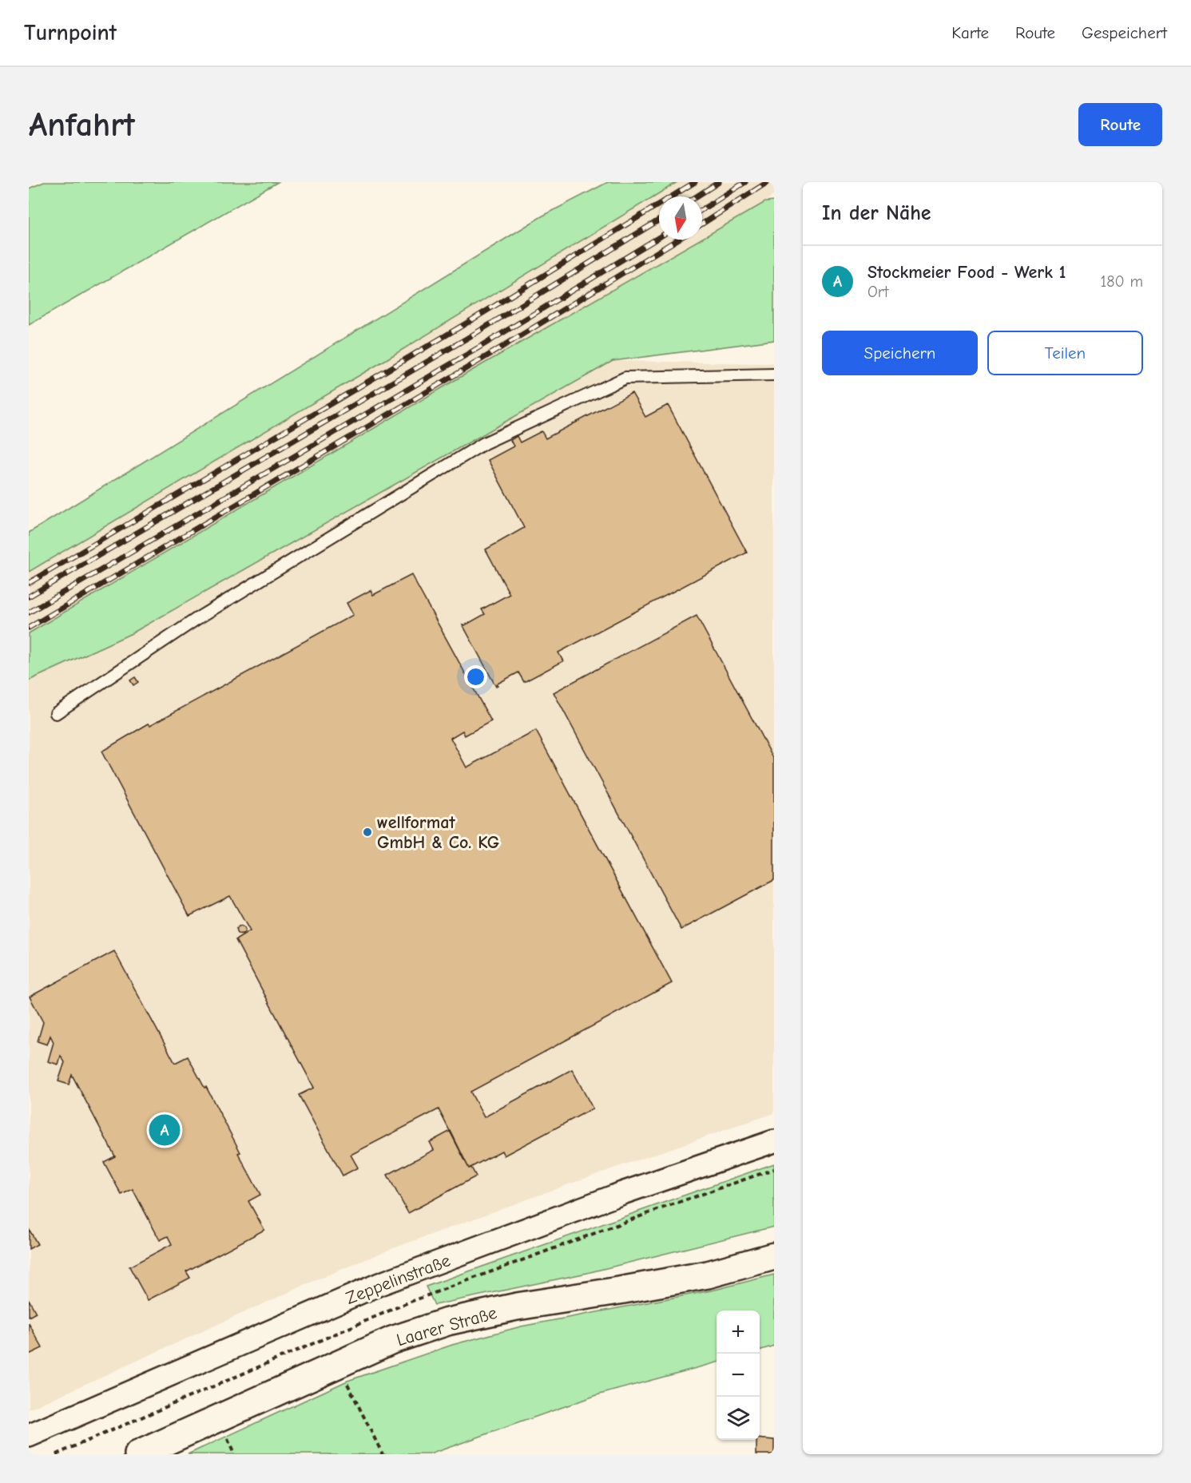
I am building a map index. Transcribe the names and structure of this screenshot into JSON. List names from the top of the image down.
{
  "streets": {
    "main road": ["Laarer Straße"],
    "street": ["Zeppelinstraße"]
  },
  "places": ["wellformat GmbH & Co. KG"],
  "north": "bottom",
  "page": {
    "header": "Turnpoint",
    "nav": ["Karte", "Route", "Gespeichert"],
    "buttons": [
      "Route",
      ["Speichern", "Teilen"]
    ],
    "title": "Anfahrt",
    "heading": "In der Nähe",
    "list": [
      {
        "mark": "A",
        "name": "Stockmeier Food - Werk 1",
        "note": "Ort",
        "value": "180 m"
      }
    ],
    "pins": "A",
    "map_buttons": ["+", "−"]
  }
}
